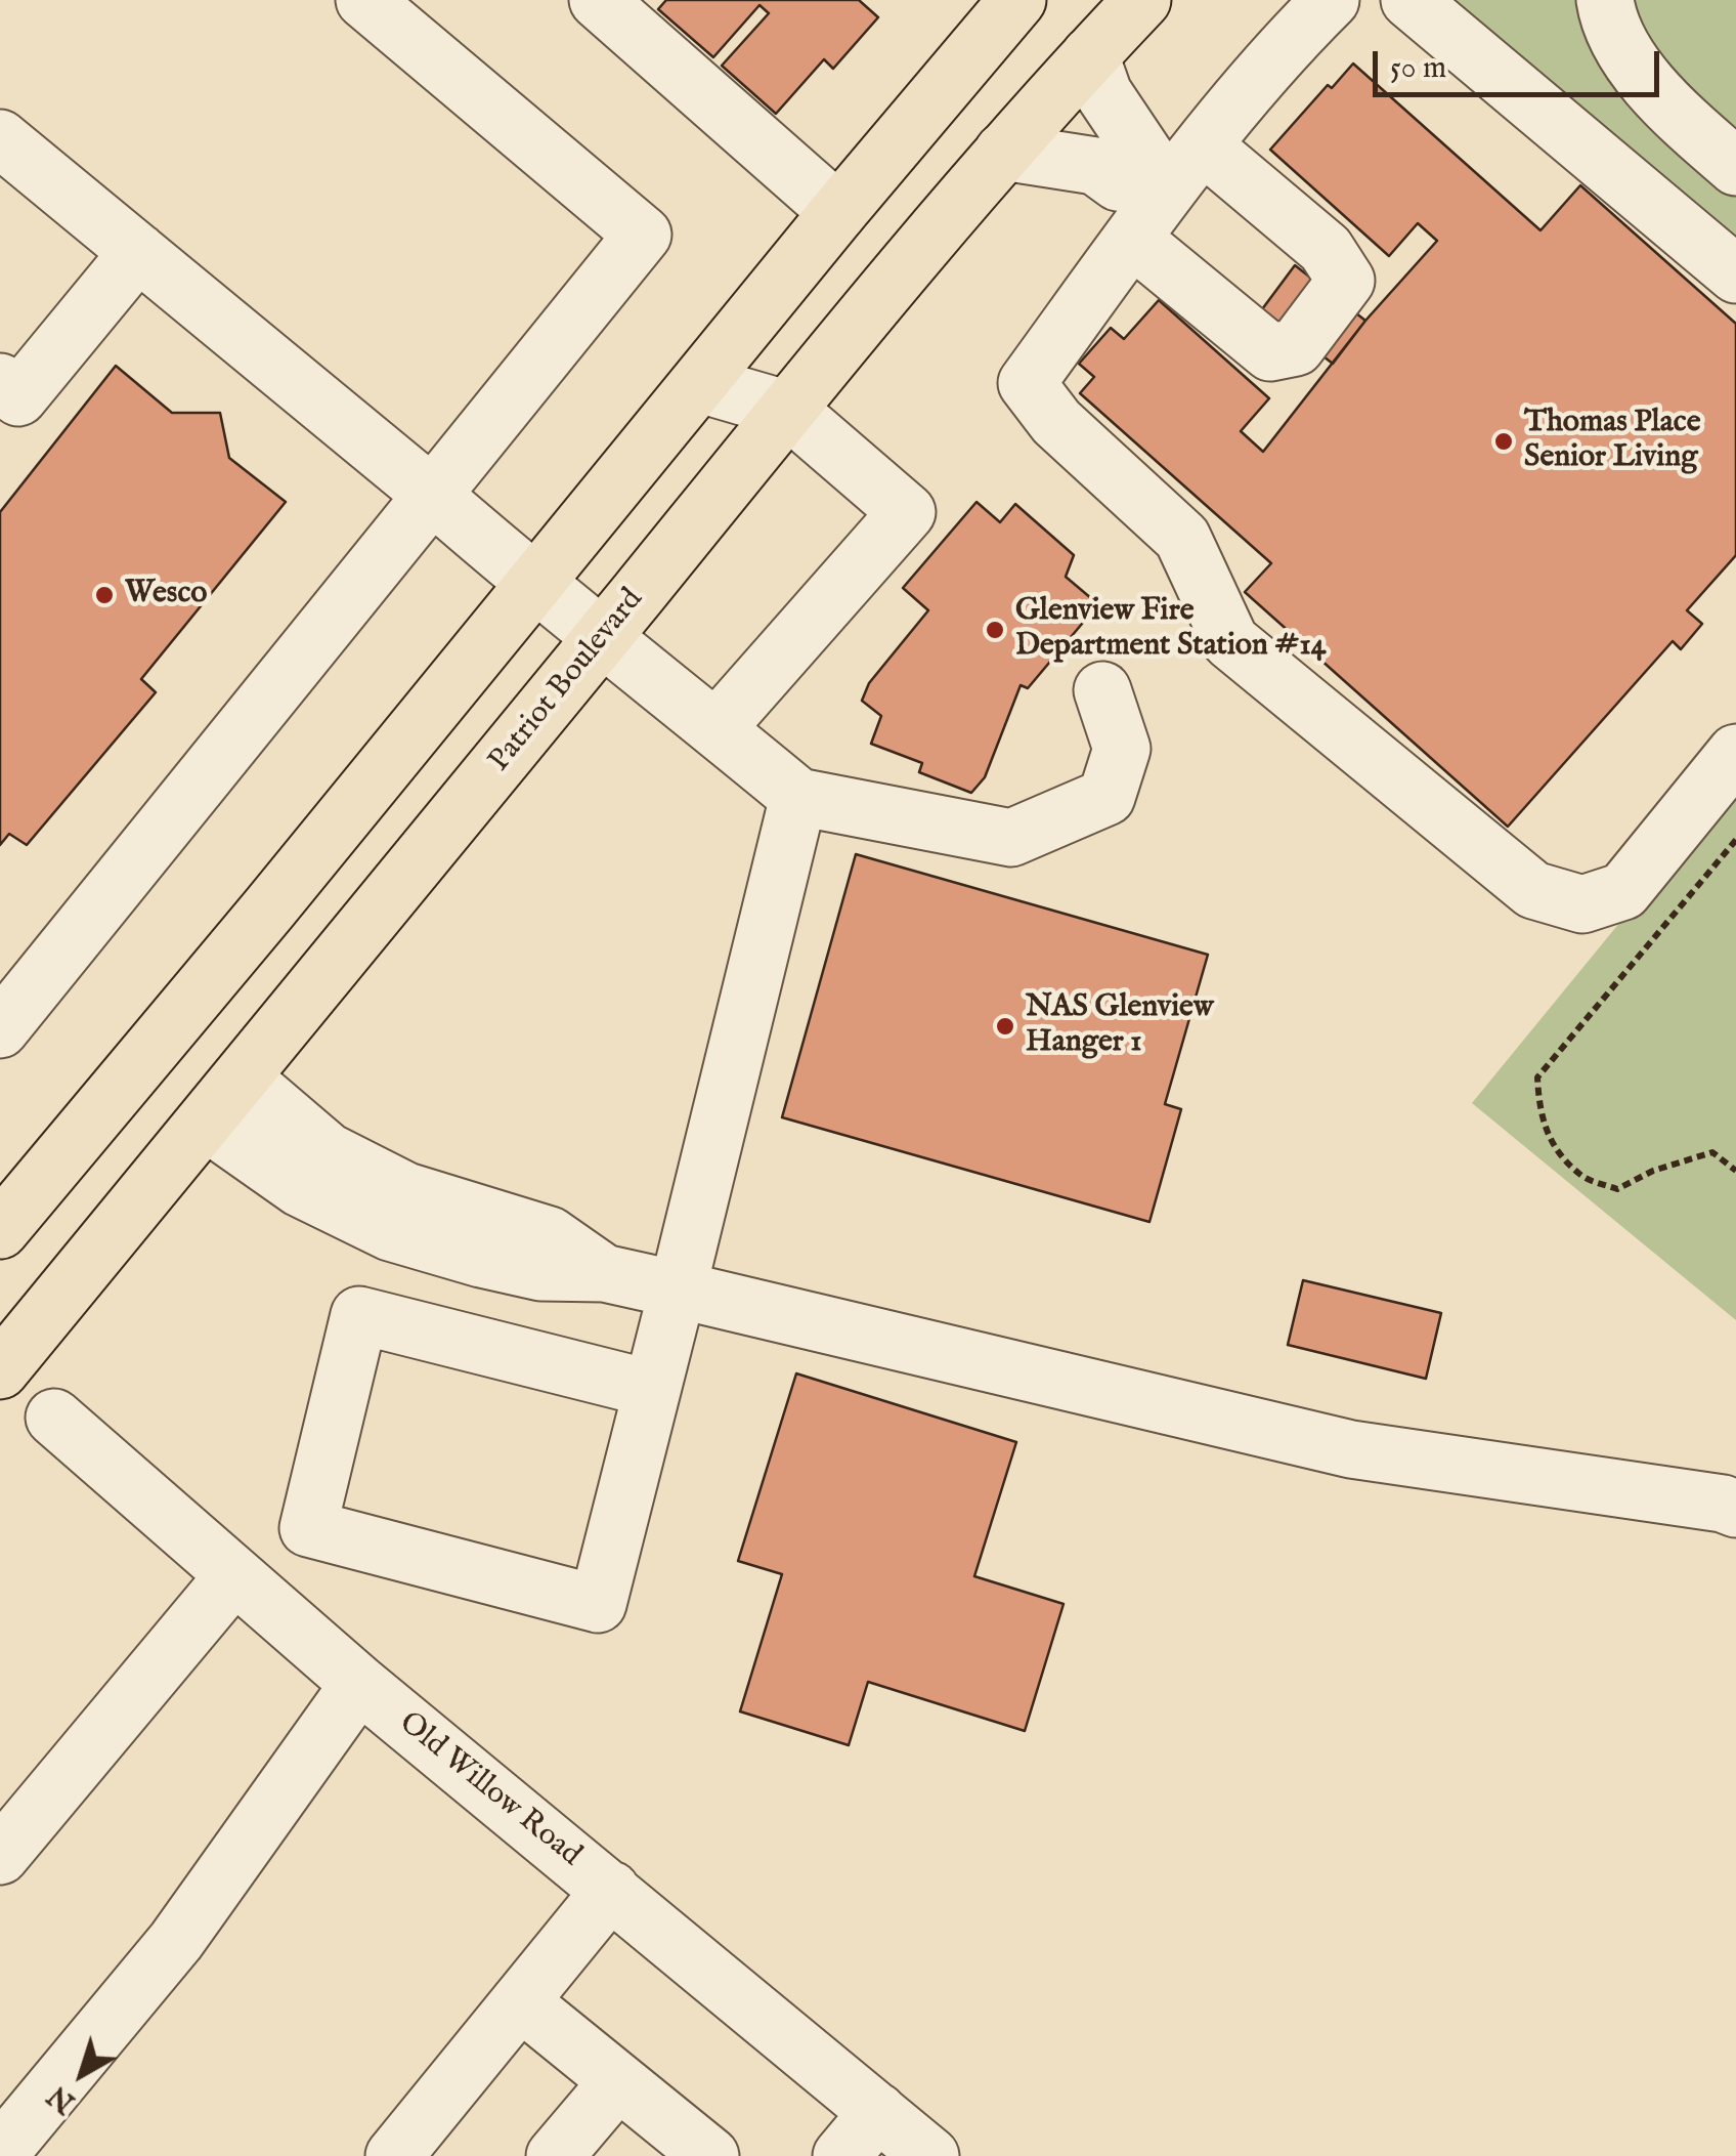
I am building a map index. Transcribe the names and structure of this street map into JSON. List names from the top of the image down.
{
  "streets": {
    "main road": ["Patriot Boulevard"],
    "street": ["Old Willow Road"]
  },
  "places": [
    "Thomas Place Senior Living",
    "Wesco",
    "Glenview Fire Department Station #14",
    "NAS Glenview Hanger 1"
  ],
  "scale_bar": "50 m",
  "north": "bottom left"
}
